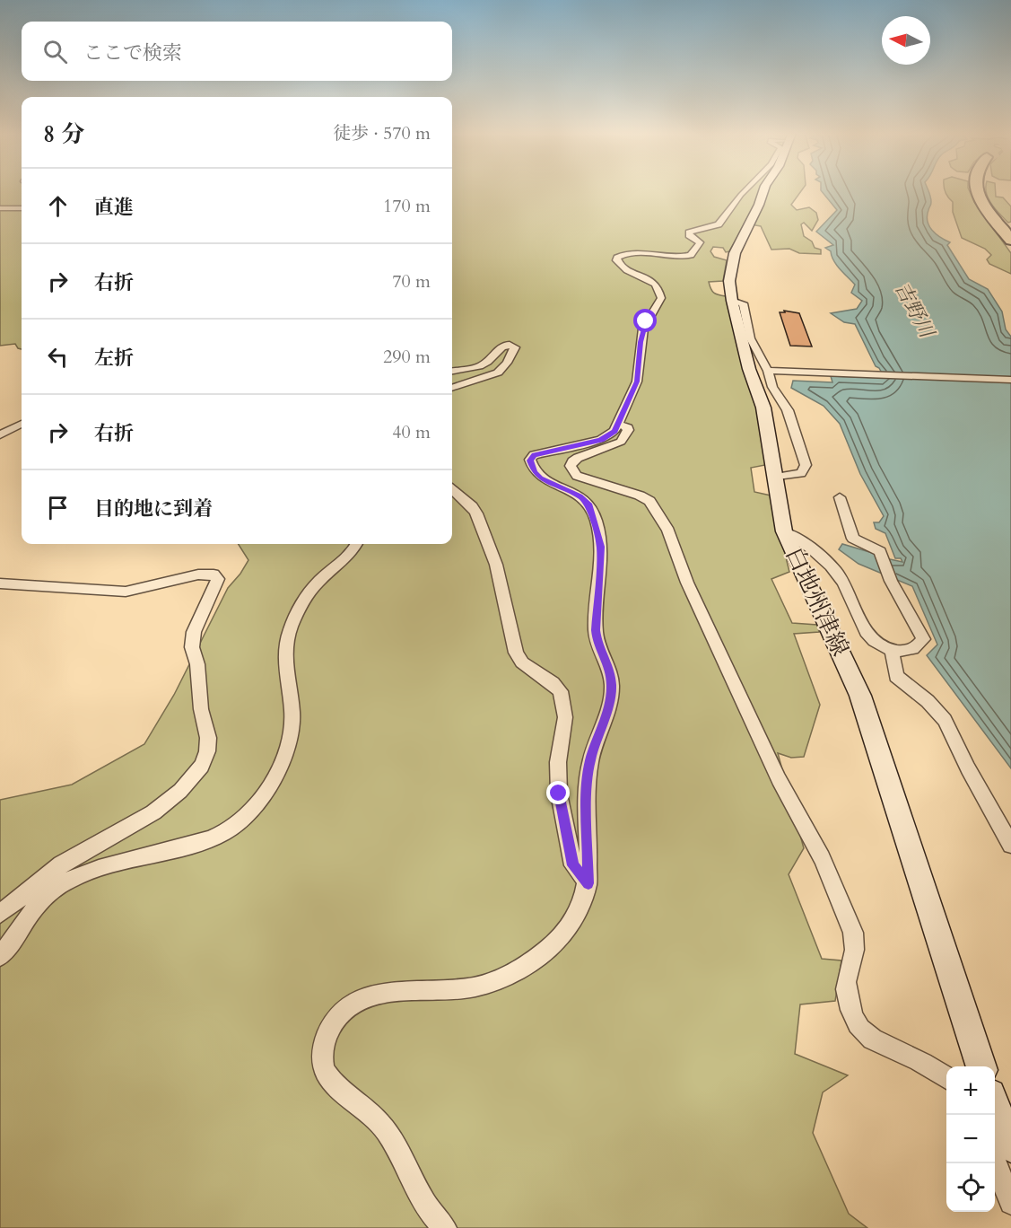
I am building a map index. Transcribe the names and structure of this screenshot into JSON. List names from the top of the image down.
{
  "streets": {
    "main road": ["白地州津線"]
  },
  "water": ["吉野川"],
  "north": "left",
  "page": {
    "search": "ここで検索",
    "heading": ["8 分", "徒歩 · 570 m"],
    "list": [
      ["直進", "170 m"],
      ["右折", "70 m"],
      ["左折", "290 m"],
      ["右折", "40 m"],
      "目的地に到着"
    ],
    "map_buttons": ["+", "−"]
  }
}
